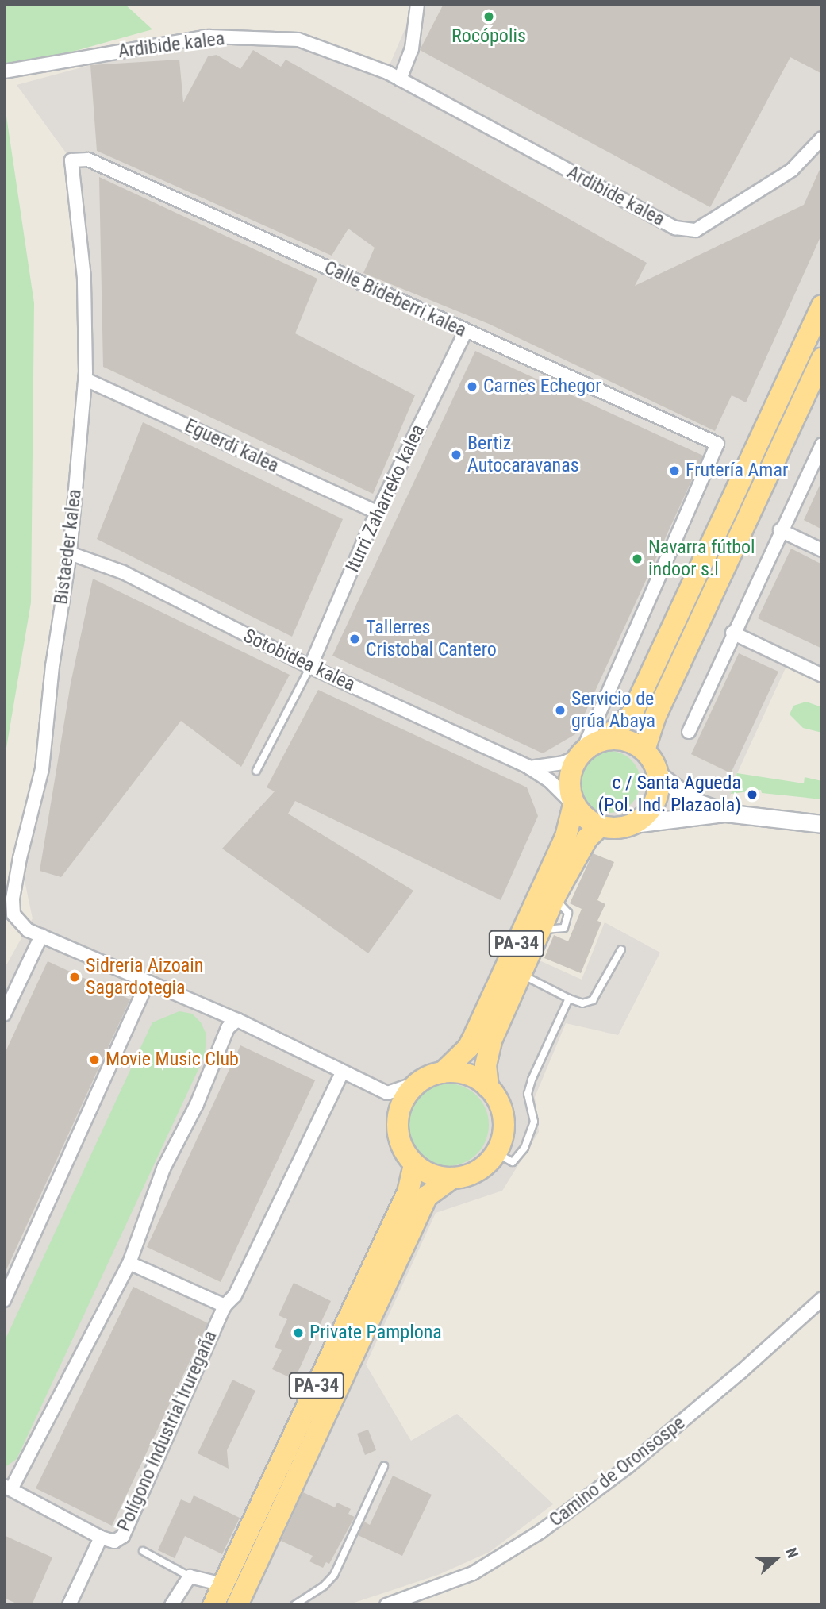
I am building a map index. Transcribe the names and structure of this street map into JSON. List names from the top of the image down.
{
  "streets": {
    "highway": ["PA-34"],
    "street": [
      "Ardibide kalea",
      "Calle Bideberri kalea",
      "Eguerdi kalea",
      "Iturri Zaharreko kalea",
      "Bistaeder kalea",
      "Sotobidea kalea",
      "Polígono Industrial Iruregaña",
      "Camino de Oronsospe"
    ]
  },
  "crossings": [
    ["Calle Bideberri kalea", "Iturri Zaharreko kalea"],
    ["Calle Bideberri kalea", "Bistaeder kalea"],
    ["Calle Bideberri kalea", "Sotobidea kalea"],
    ["Calle Bideberri kalea", "PA-34"],
    ["Eguerdi kalea", "Iturri Zaharreko kalea"],
    ["Eguerdi kalea", "Bistaeder kalea"],
    ["Iturri Zaharreko kalea", "Sotobidea kalea"],
    ["Bistaeder kalea", "Sotobidea kalea"],
    ["Sotobidea kalea", "PA-34"]
  ],
  "places": [
    "Rocópolis",
    "Carnes Echegor",
    "Bertiz Autocaravanas",
    "Frutería Amar",
    "Navarra fútbol indoor s.l",
    "Tallerres Cristobal Cantero",
    "Servicio de grúa Abaya",
    "c / Santa Agueda (Pol. Ind. Plazaola)",
    "Sidreria Aizoain Sagardotegia",
    "Movie Music Club",
    "Private Pamplona"
  ],
  "north": "right"
}
